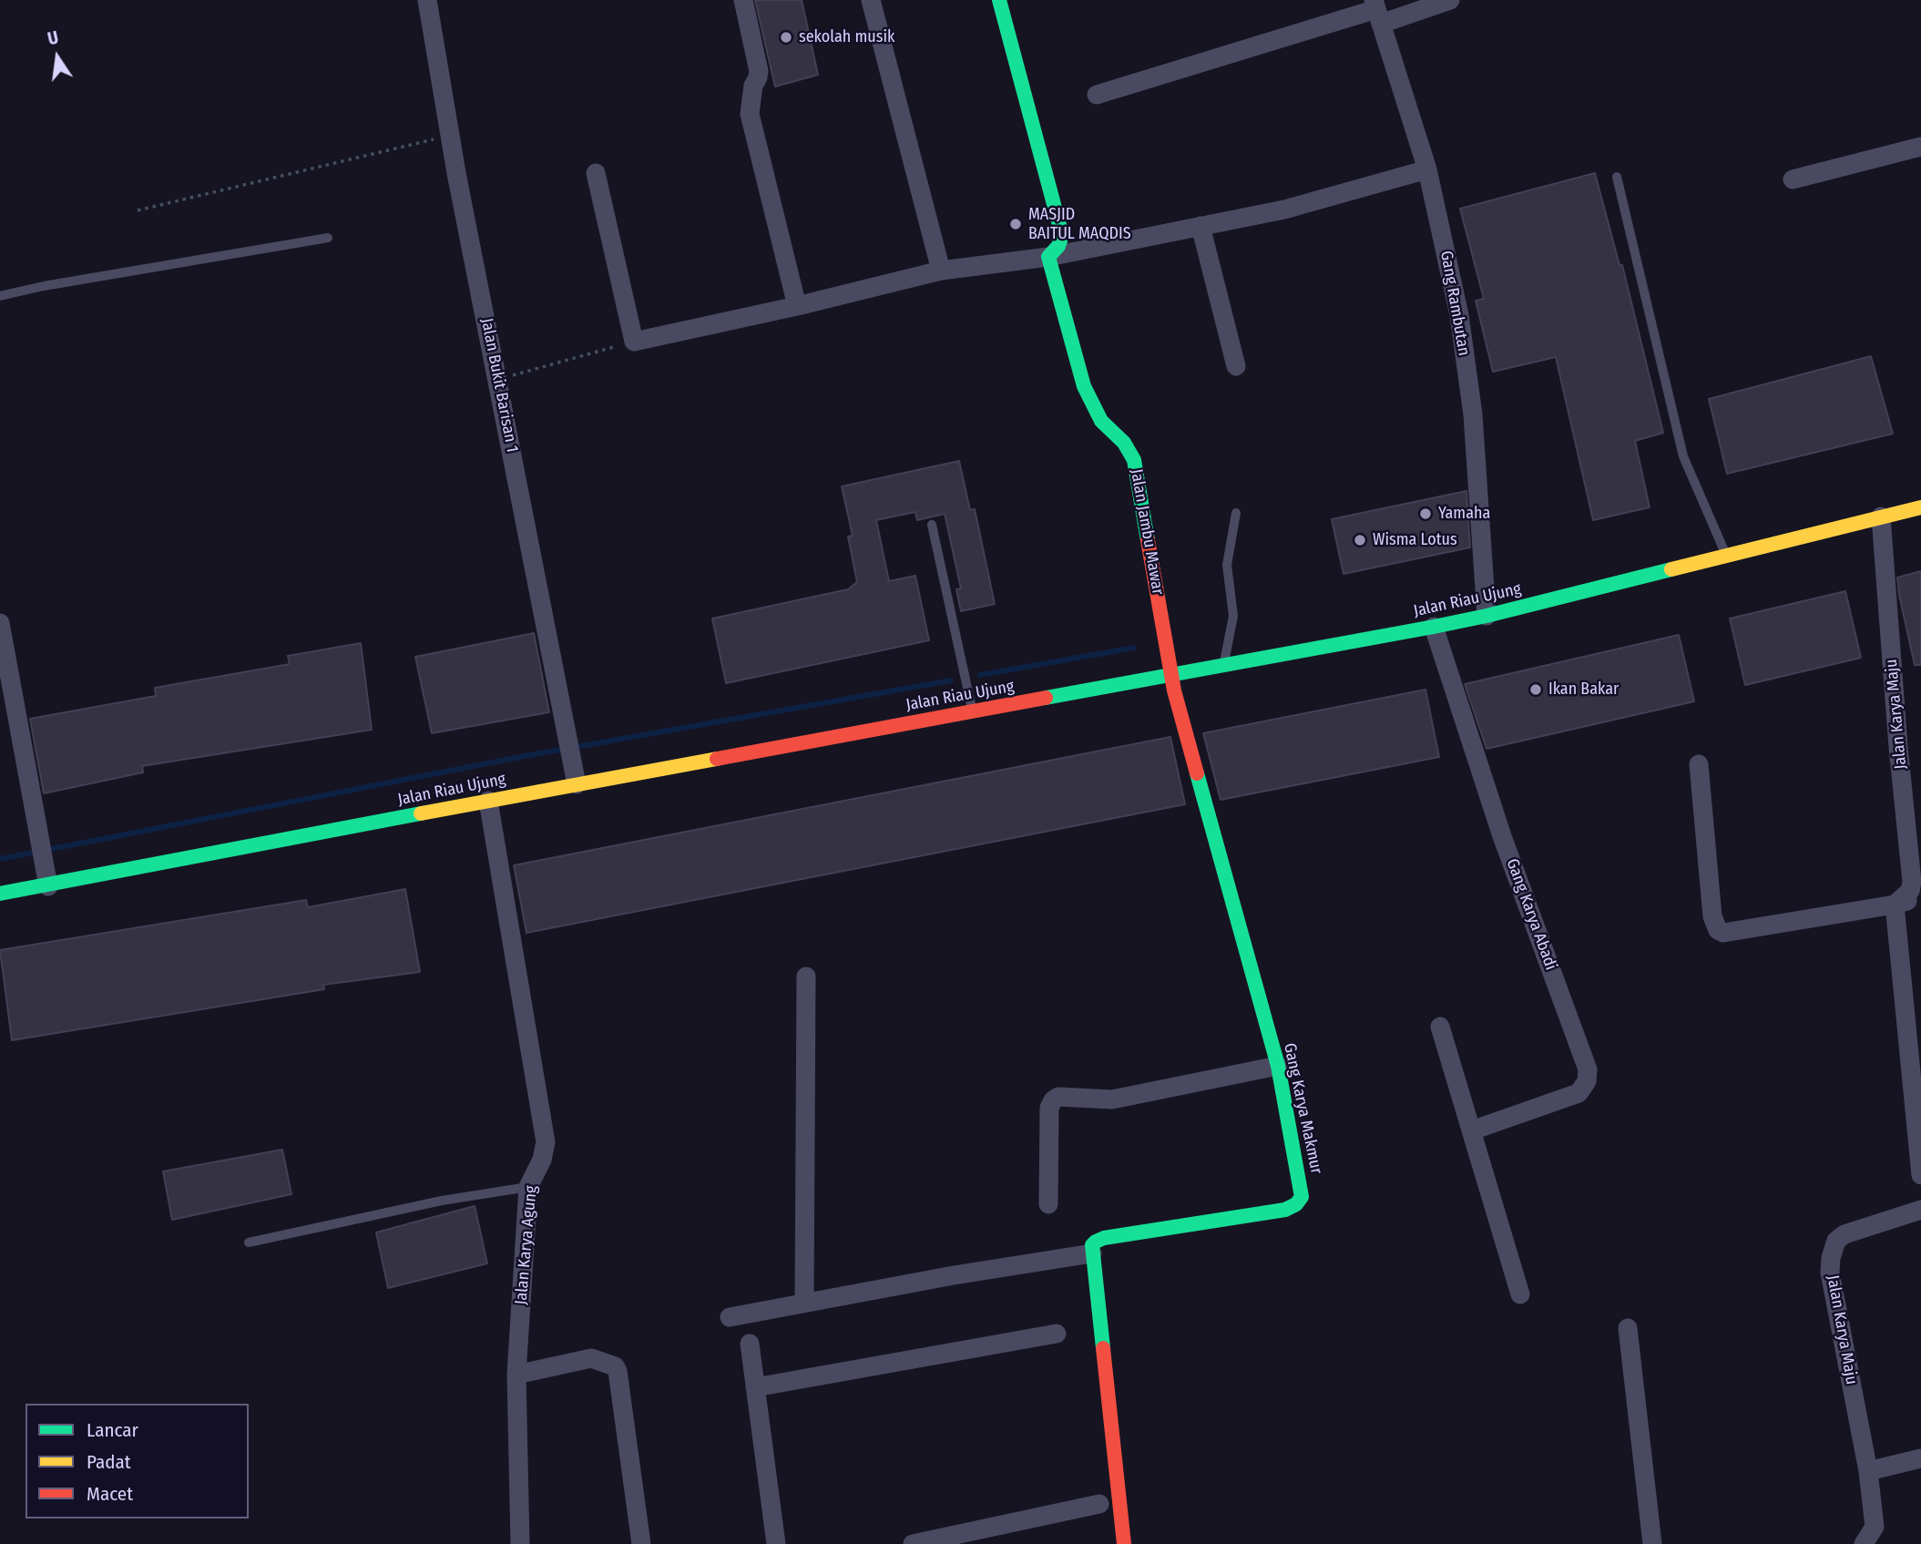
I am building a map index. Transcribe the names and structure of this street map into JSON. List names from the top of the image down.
{
  "streets": {
    "main road": ["Jalan Jambu Mawar", "Jalan Riau Ujung", "Gang Karya Makmur"],
    "street": [
      "Gang Rambutan",
      "Jalan Bukit Barisan 1",
      "Jalan Karya Maju",
      "Gang Karya Abadi",
      "Jalan Karya Agung"
    ]
  },
  "crossings": [
    ["Gang Rambutan", "Jalan Riau Ujung"],
    ["Jalan Bukit Barisan 1", "Jalan Riau Ujung"],
    ["Jalan Jambu Mawar", "Jalan Riau Ujung"],
    ["Jalan Jambu Mawar", "Gang Karya Makmur"],
    ["Jalan Riau Ujung", "Jalan Karya Maju"],
    ["Jalan Riau Ujung", "Gang Karya Abadi"],
    ["Jalan Riau Ujung", "Gang Karya Makmur"],
    ["Jalan Riau Ujung", "Jalan Karya Agung"]
  ],
  "places": [
    "sekolah musik",
    "MASJID BAITUL MAQDIS",
    "Yamaha",
    "Wisma Lotus",
    "Ikan Bakar"
  ],
  "legend": ["Lancar", "Padat", "Macet"],
  "north": "top"
}
